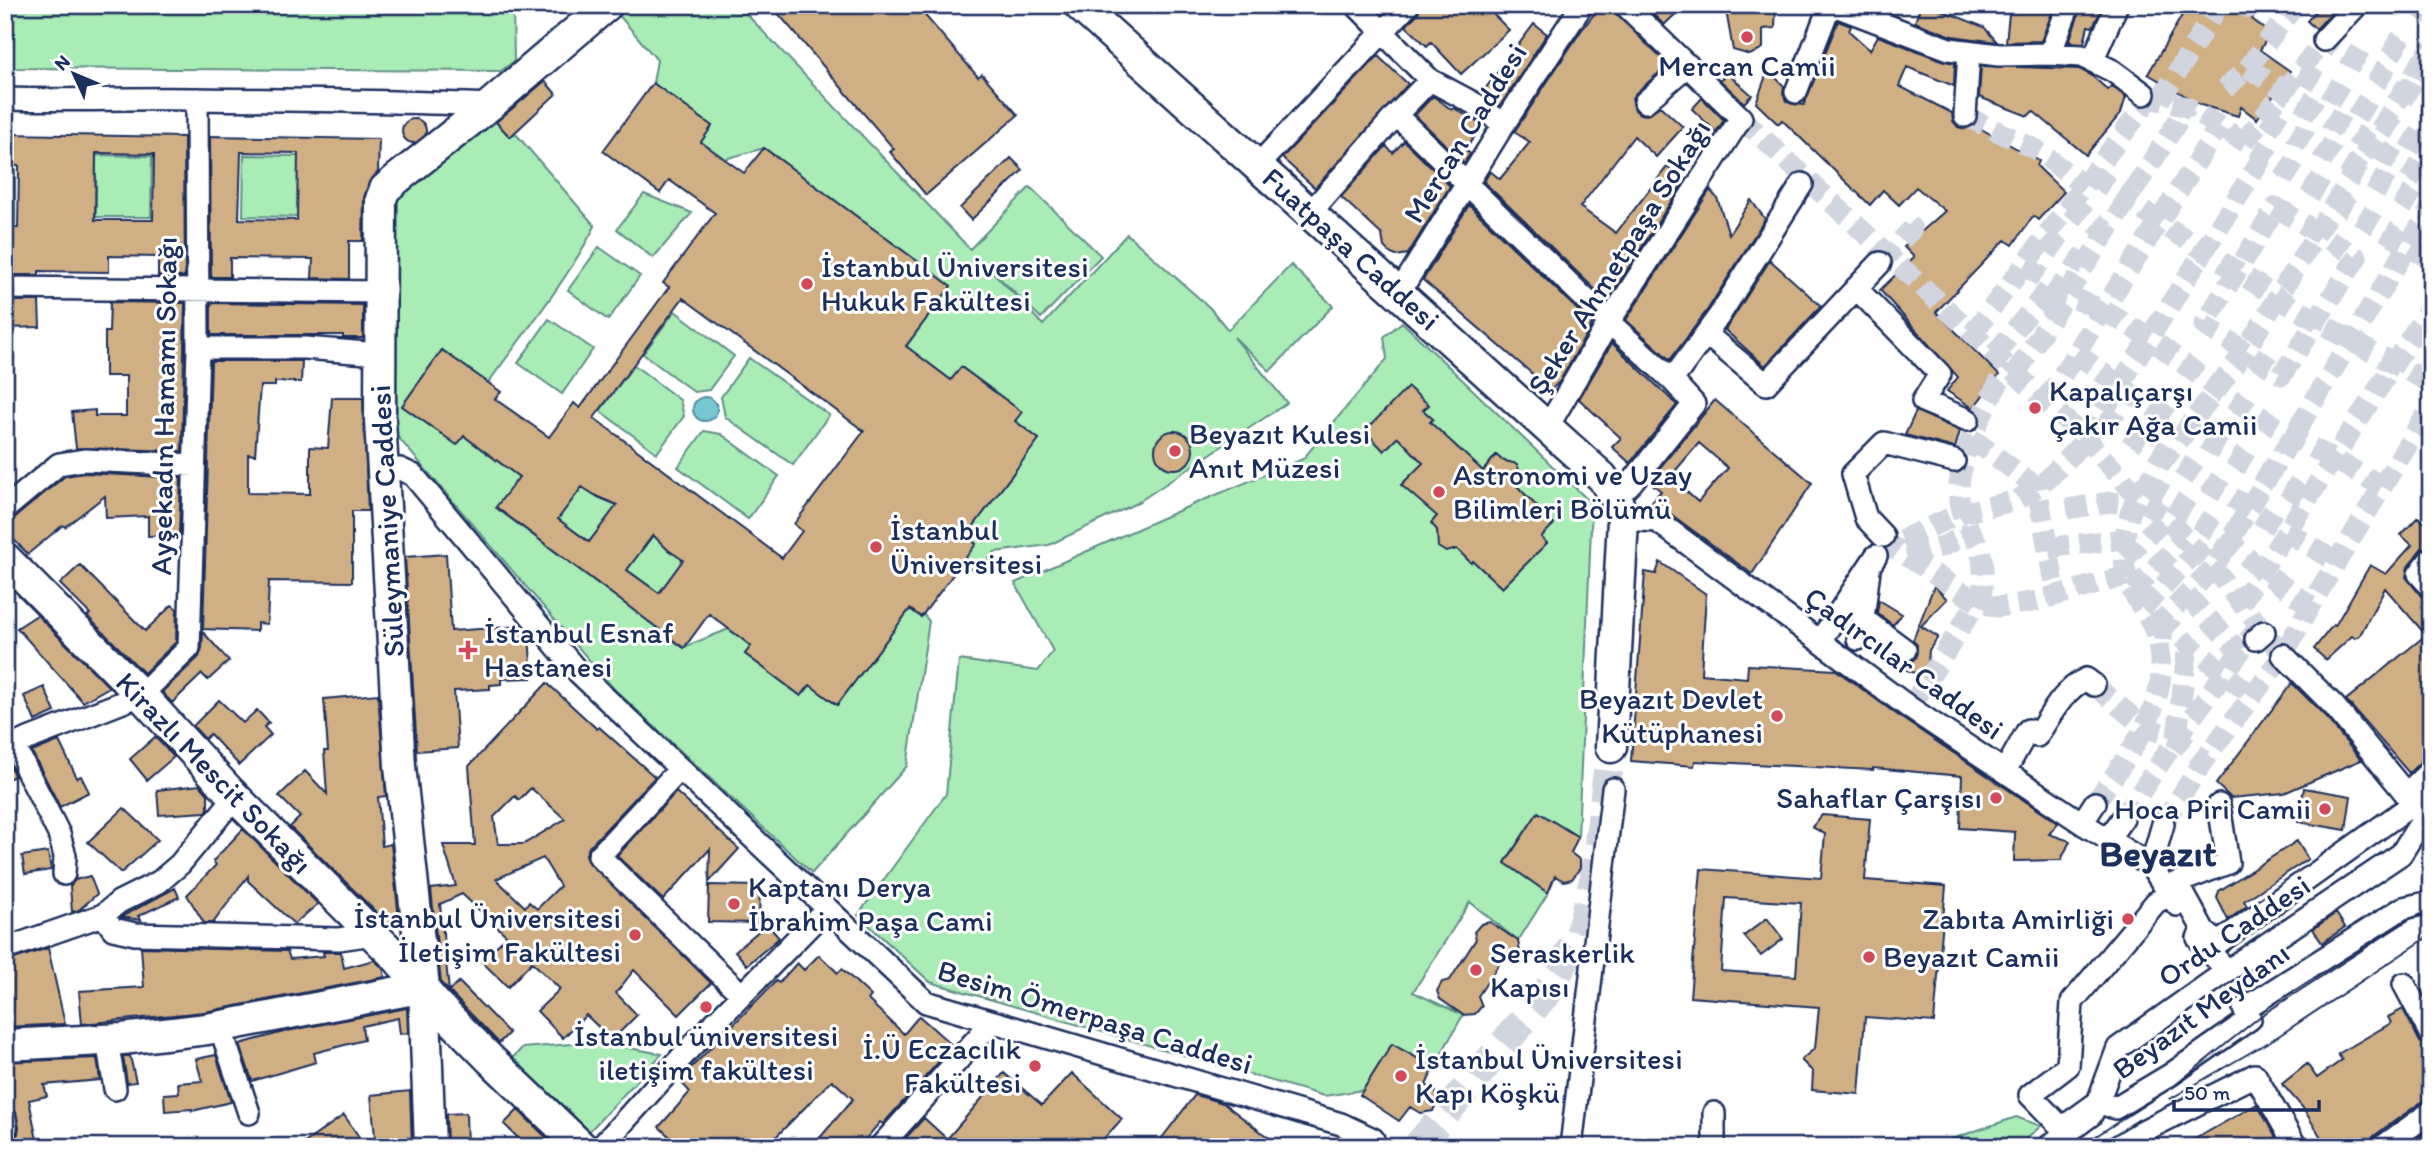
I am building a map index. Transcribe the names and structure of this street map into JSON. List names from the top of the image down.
{
  "streets": {
    "main road": ["Fuatpaşa Caddesi", "Süleymaniye Caddesi", "Kirazlı Mescit Sokağı"],
    "street": [
      "Mercan Caddesi",
      "Şeker Ahmetpaşa Sokağı",
      "Ayşekadın Hamamı Sokağı",
      "Çadırcılar Caddesi",
      "Ordu Caddesi",
      "Beyazıt Meydanı",
      "Besim Ömerpaşa Caddesi"
    ]
  },
  "crossings": [
    ["Mercan Caddesi", "Fuatpaşa Caddesi"],
    ["Fuatpaşa Caddesi", "Şeker Ahmetpaşa Sokağı"],
    ["Fuatpaşa Caddesi", "Çadırcılar Caddesi"],
    ["Ayşekadın Hamamı Sokağı", "Kirazlı Mescit Sokağı"],
    ["Süleymaniye Caddesi", "Kirazlı Mescit Sokağı"],
    ["Süleymaniye Caddesi", "Besim Ömerpaşa Caddesi"],
    ["Ordu Caddesi", "Beyazıt Meydanı"]
  ],
  "districts": ["Beyazıt"],
  "places": {
    "other": [
      "Mercan Camii",
      "İstanbul Üniversitesi Hukuk Fakültesi",
      "Kapalıçarşı Çakır Ağa Camii",
      "Beyazıt Kulesi Anıt Müzesi",
      "Astronomi ve Uzay Bilimleri Bölümü",
      "İstanbul Üniversitesi",
      "Beyazıt Devlet Kütüphanesi",
      "Sahaflar Çarşısı",
      "Hoca Piri Camii",
      "Kaptanı Derya İbrahim Paşa Cami",
      "Zabıta Amirliği",
      "İstanbul Üniversitesi İletişim Fakültesi",
      "Beyazıt Camii",
      "Seraskerlik Kapısı",
      "İstanbul üniversitesi iletişim fakültesi",
      "İ.Ü Eczacılık Fakültesi",
      "İstanbul Üniversitesi Kapı Köşkü"
    ],
    "health": ["İstanbul Esnaf Hastanesi"]
  },
  "scale_bar": "50 m",
  "north": "top left"
}
